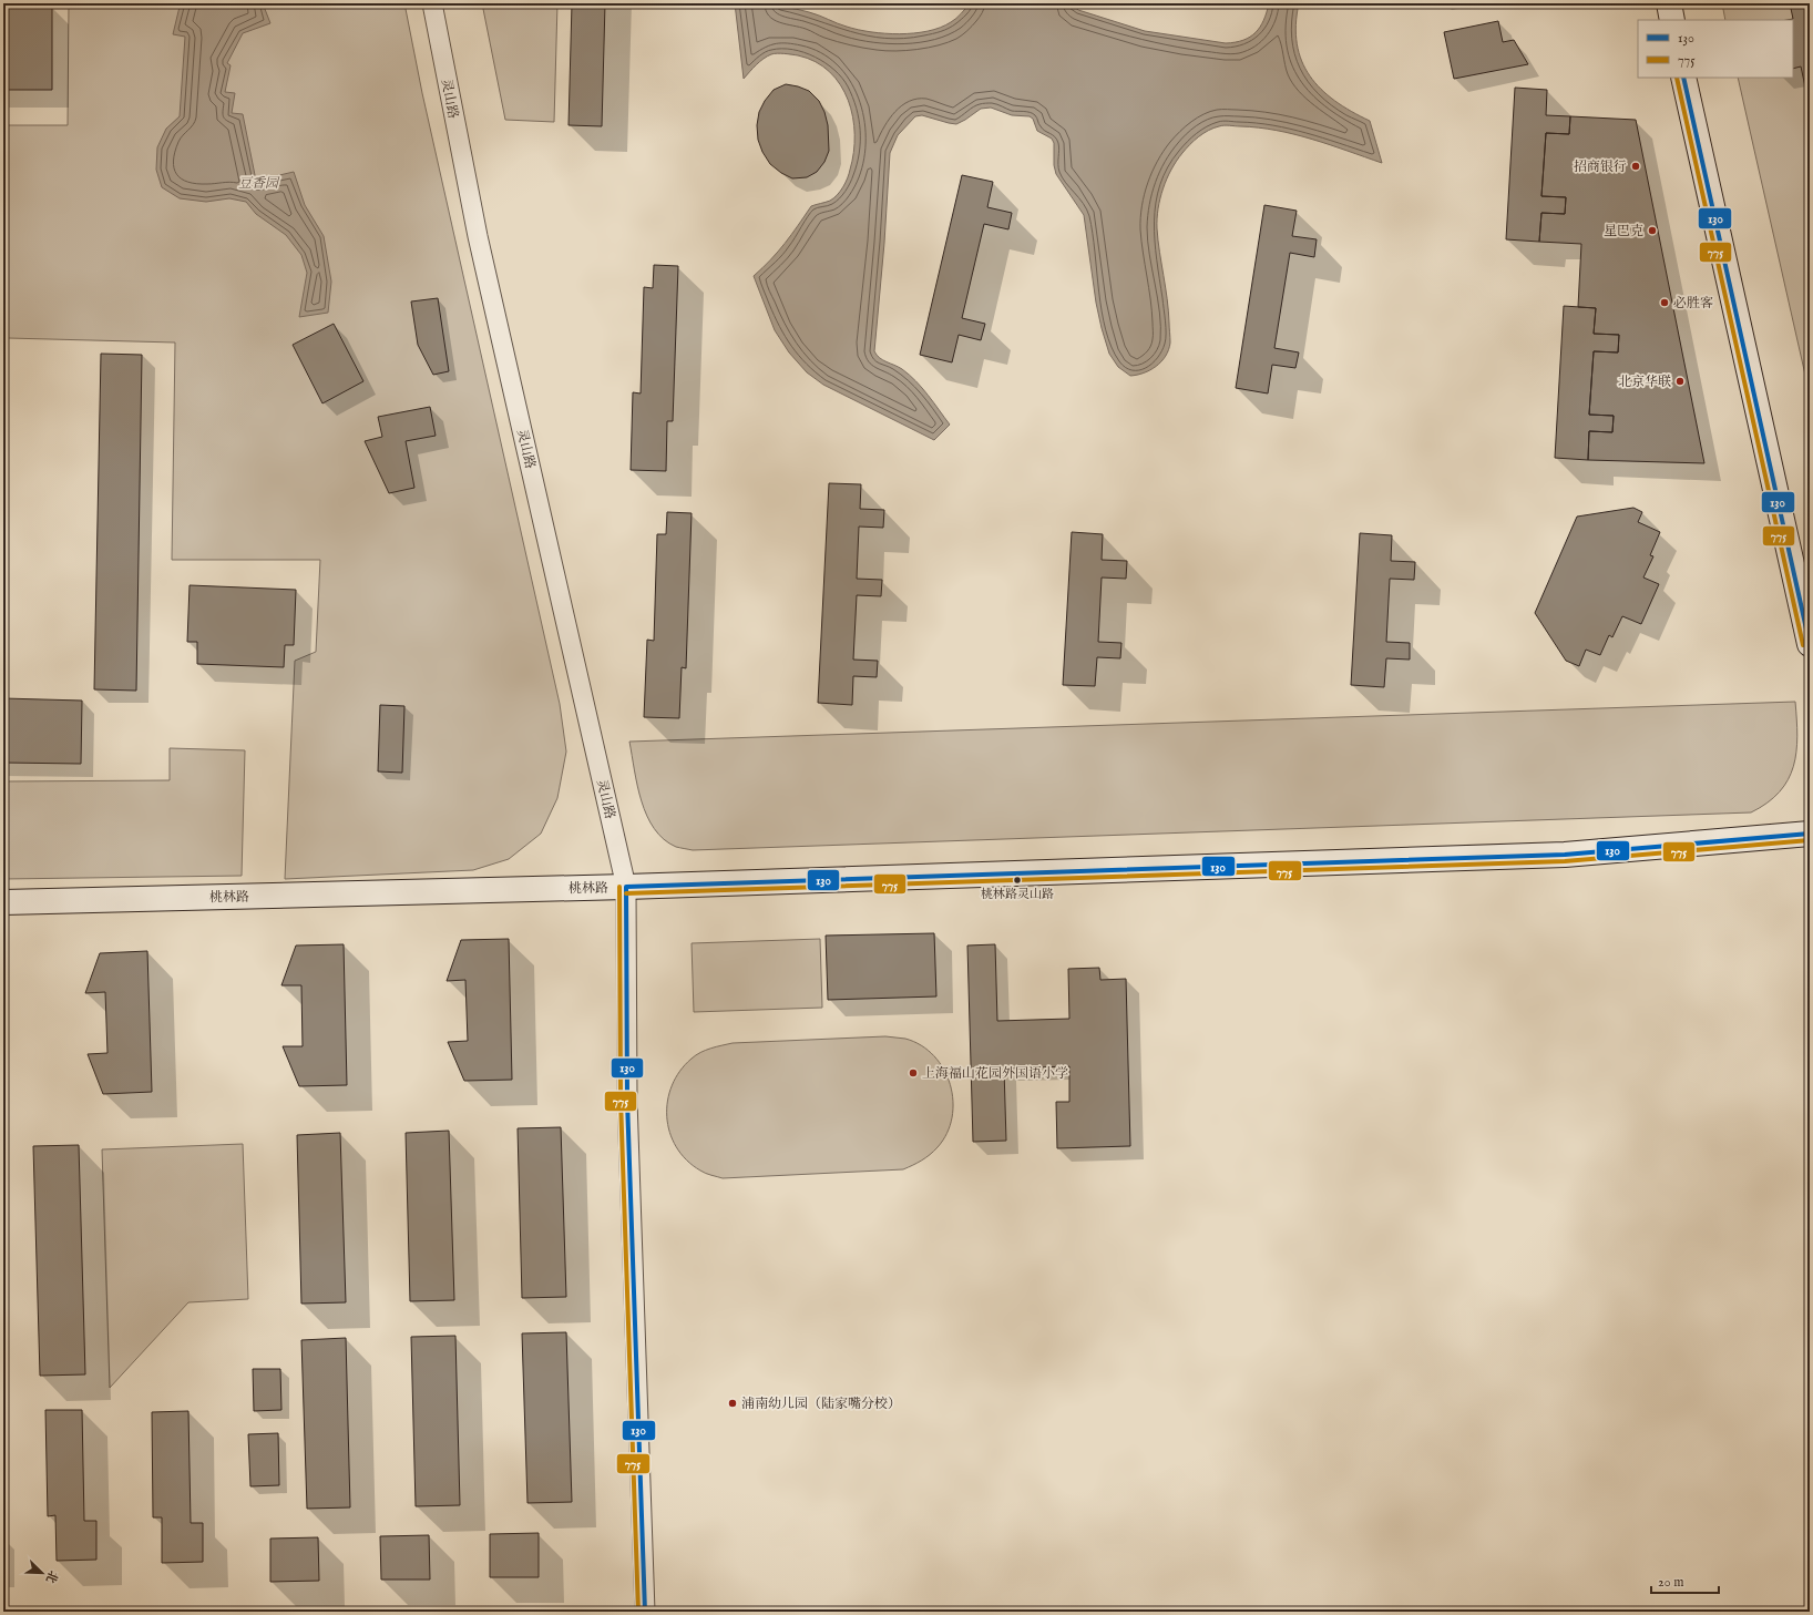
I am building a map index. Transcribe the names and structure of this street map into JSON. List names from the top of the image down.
{
  "streets": {
    "street": ["灵山路", "桃林路"]
  },
  "crossings": [
    ["灵山路", "桃林路"]
  ],
  "parks": ["豆香园"],
  "places": [
    "招商银行",
    "星巴克",
    "必胜客",
    "北京华联",
    "桃林路灵山路",
    "上海福山花园外国语小学",
    "浦南幼儿园（陆家嘴分校）"
  ],
  "lines": ["transit line 130", "transit line 775"],
  "legend": ["130", "775"],
  "scale_bar": "20 m",
  "north": "bottom right"
}
